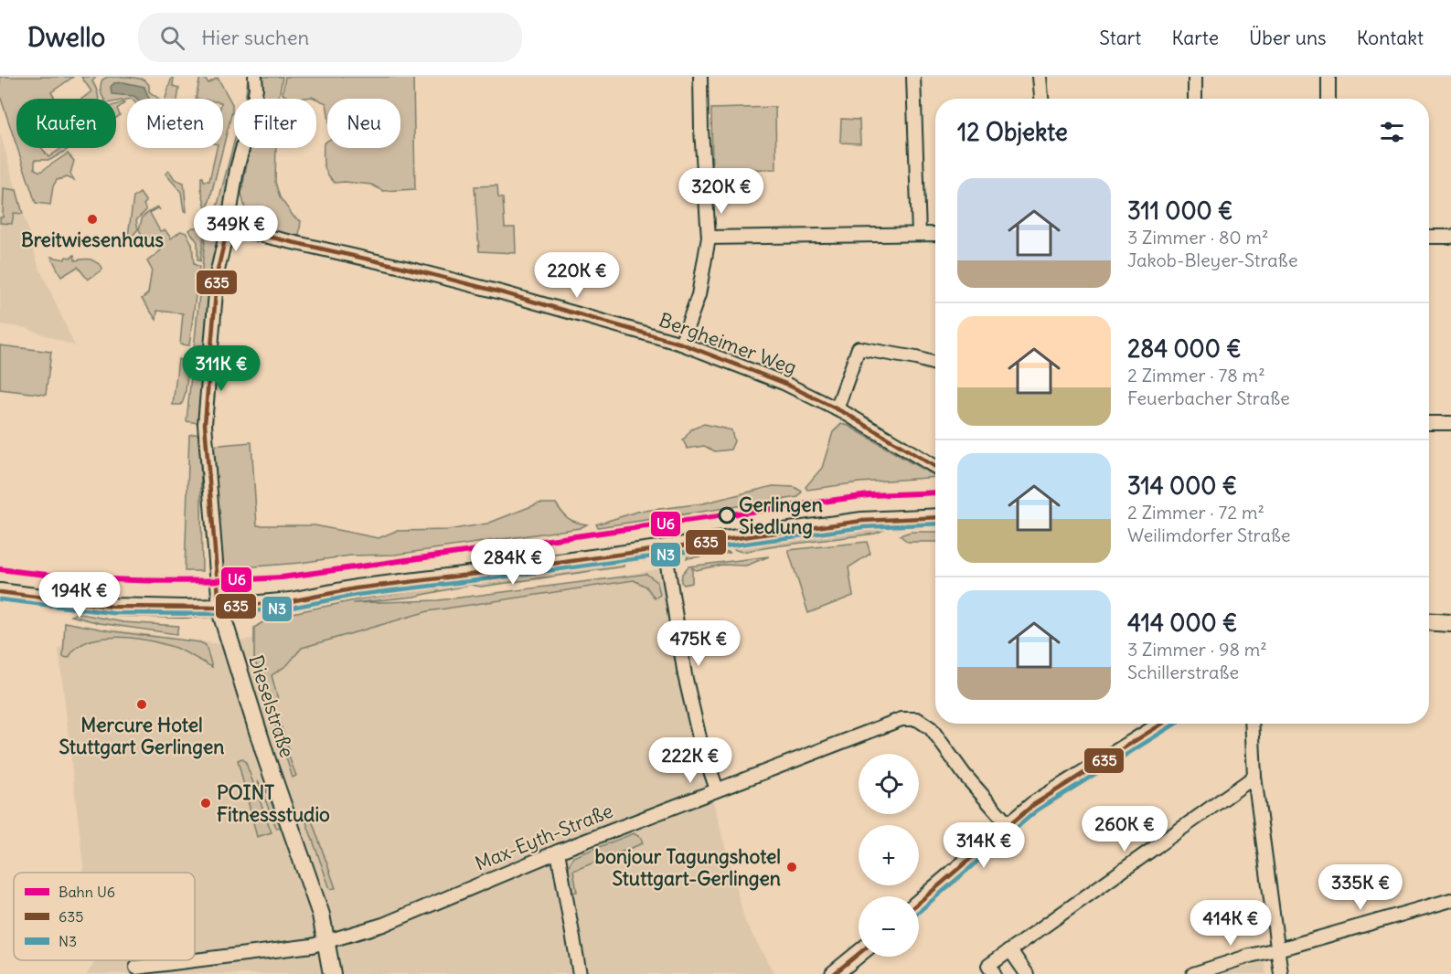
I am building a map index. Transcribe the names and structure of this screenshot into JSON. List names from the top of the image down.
{
  "streets": {
    "main road": ["Dieselstraße"],
    "street": ["Bergheimer Weg", "Max-Eyth-Straße"]
  },
  "crossings": [
    ["Dieselstraße", "Max-Eyth-Straße"]
  ],
  "places": [
    "Breitwiesenhaus",
    "Gerlingen Siedlung",
    "Mercure Hotel Stuttgart Gerlingen",
    "POINT Fitnessstudio",
    "bonjour Tagungshotel Stuttgart-Gerlingen"
  ],
  "lines": ["transit line 635", "rail line U6", "transit line N3"],
  "legend": ["Bahn U6", "635", "N3"],
  "page": {
    "header": "Dwello",
    "search": "Hier suchen",
    "nav": [
      "Start",
      "Karte",
      "Über uns",
      "Kontakt"
    ],
    "chip": [
      "Kaufen",
      "Mieten",
      "Filter",
      "Neu"
    ],
    "heading": "12 Objekte",
    "list": [
      {
        "name": "311 000 €",
        "note": "3 Zimmer · 80 m² · Jakob-Bleyer-Straße"
      },
      {
        "name": "284 000 €",
        "note": "2 Zimmer · 78 m² · Feuerbacher Straße"
      },
      {
        "name": "314 000 €",
        "note": "2 Zimmer · 72 m² · Weilimdorfer Straße"
      },
      {
        "name": "414 000 €",
        "note": "3 Zimmer · 98 m² · Schillerstraße"
      }
    ],
    "price": [
      "320K €",
      "349K €",
      "220K €",
      "311K €",
      "284K €",
      "194K €",
      "475K €",
      "222K €",
      "260K €",
      "314K €",
      "335K €",
      "414K €"
    ],
    "map_buttons": ["+", "−"]
  }
}
